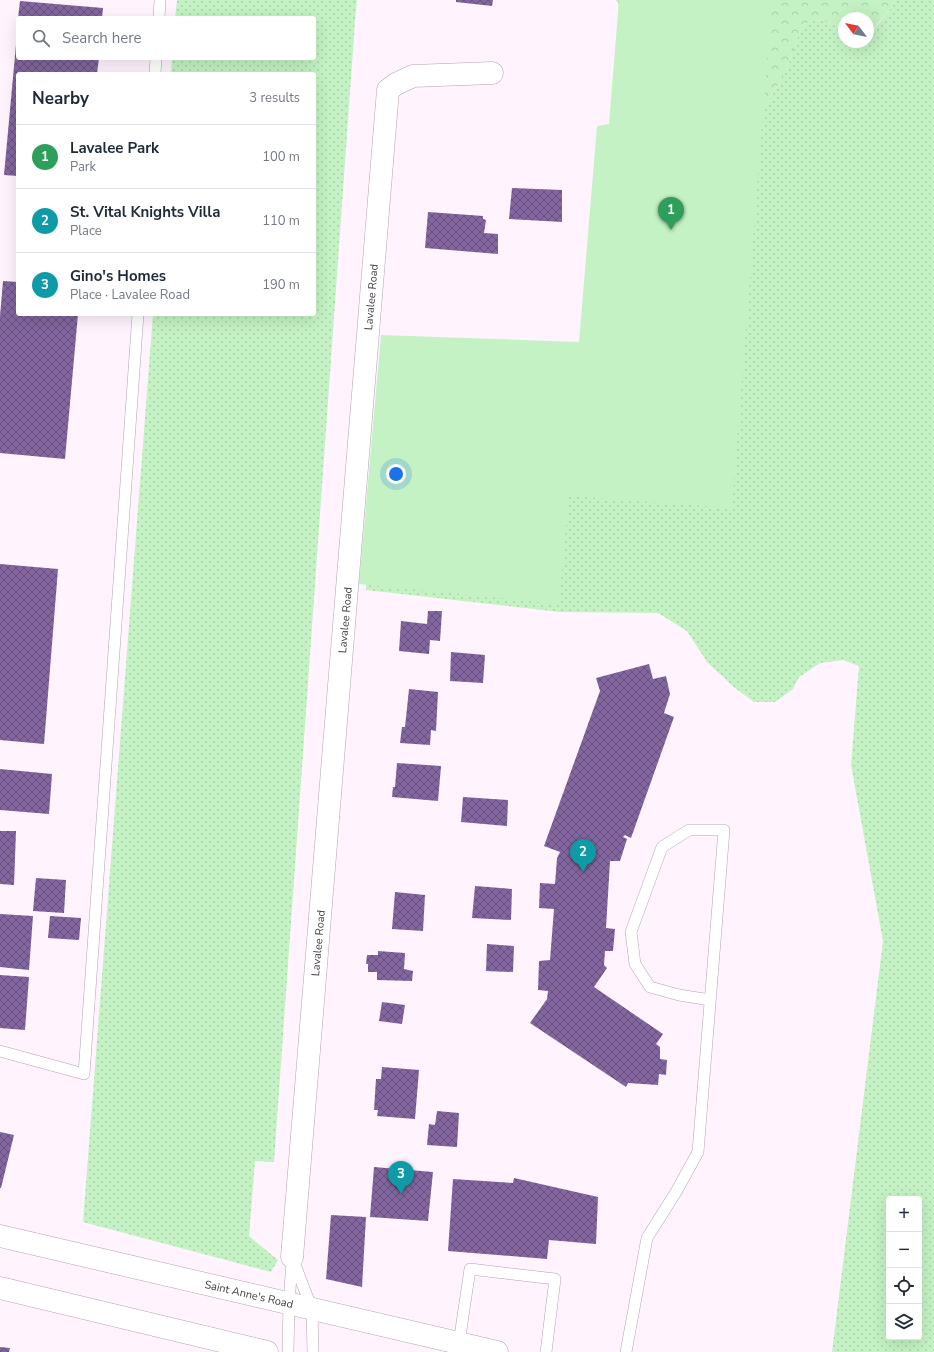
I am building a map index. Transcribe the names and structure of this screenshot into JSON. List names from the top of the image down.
{
  "streets": {
    "street": ["Lavalee Road", "Saint Anne's Road"]
  },
  "crossings": [
    ["Lavalee Road", "Saint Anne's Road"]
  ],
  "north": "top left",
  "page": {
    "search": "Search here",
    "heading": ["Nearby", "3 results"],
    "list": [
      {
        "mark": "1",
        "name": "Lavalee Park",
        "note": "Park",
        "value": "100 m"
      },
      {
        "mark": "2",
        "name": "St. Vital Knights Villa",
        "note": "Place",
        "value": "110 m"
      },
      {
        "mark": "3",
        "name": "Gino's Homes",
        "note": "Place · Lavalee Road",
        "value": "190 m"
      }
    ],
    "pins": ["1", "2", "3"],
    "map_buttons": ["+", "−"]
  }
}
